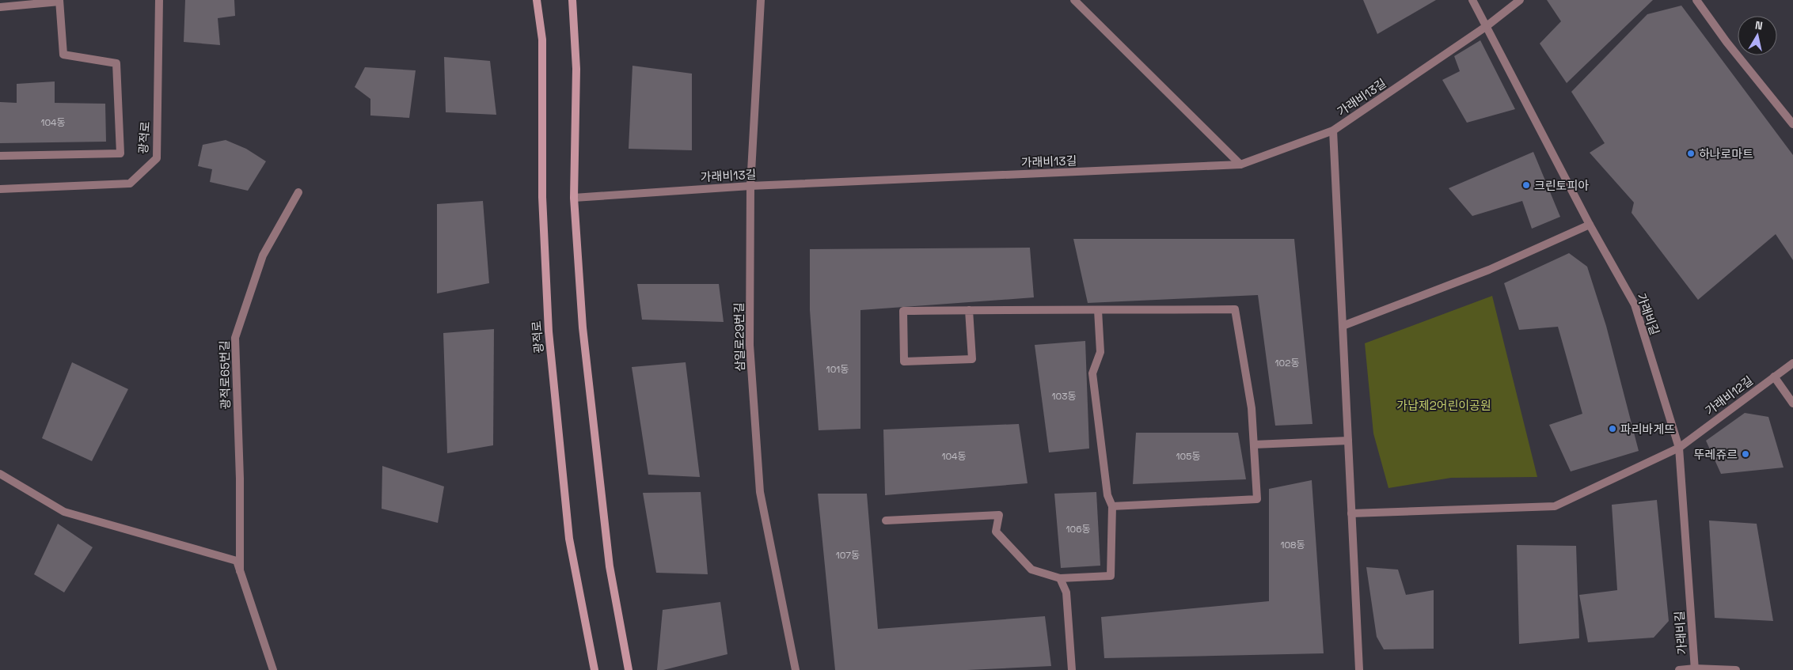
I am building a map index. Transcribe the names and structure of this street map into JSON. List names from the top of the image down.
{
  "streets": {
    "main road": ["광적로"],
    "street": [
      "가래비13길",
      "가래비길",
      "삼일로29번길",
      "광적로65번길",
      "가래비12길"
    ]
  },
  "crossings": [
    ["가래비13길", "가래비길"],
    ["가래비13길", "삼일로29번길"],
    ["가래비길", "가래비12길"]
  ],
  "parks": ["가납제2어린이공원"],
  "places": [
    "하나로마트",
    "크린토피아",
    "파리바게뜨",
    "뚜레쥬르"
  ],
  "house_numbers": [
    "104동",
    "102동",
    "101동",
    "103동",
    "104동",
    "105동",
    "106동",
    "108동",
    "107동"
  ],
  "north": "top"
}
